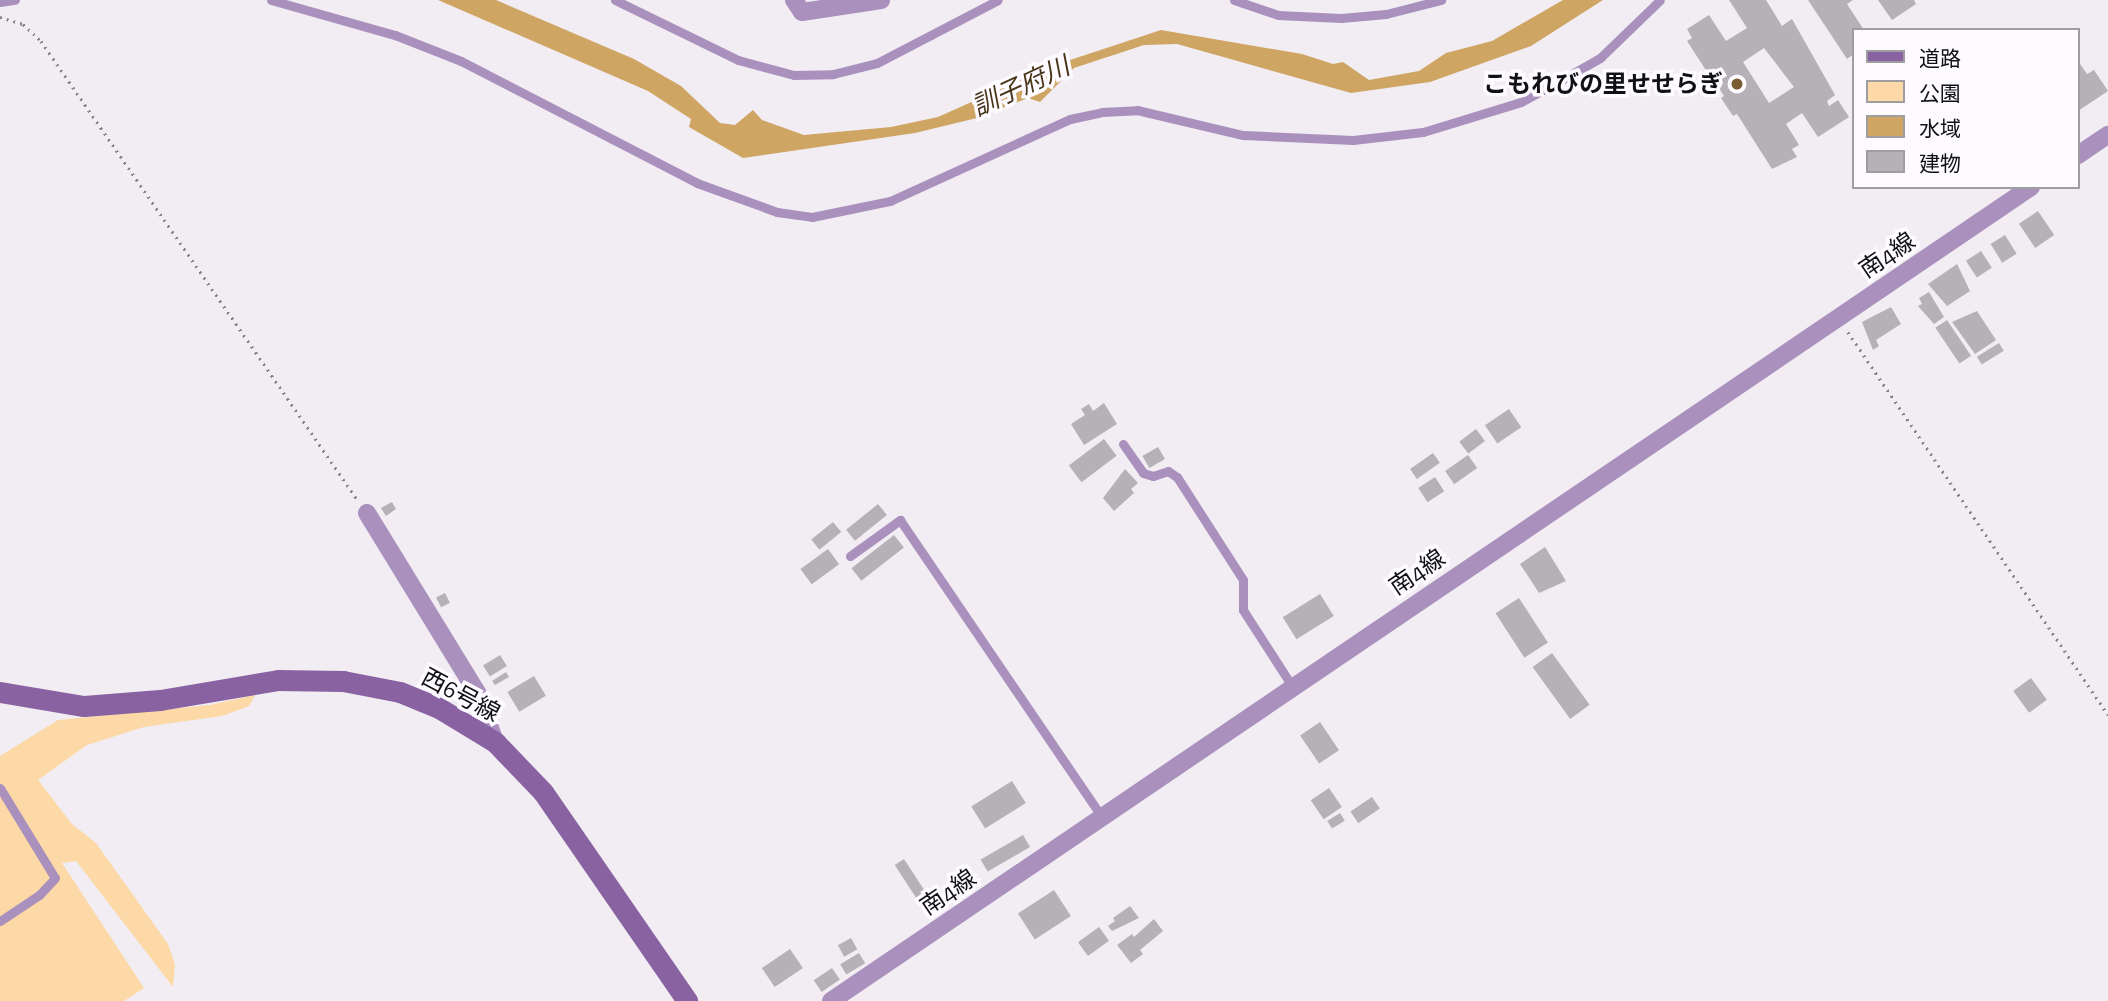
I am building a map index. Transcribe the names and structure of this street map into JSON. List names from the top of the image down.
{
  "streets": {
    "street": ["南4線", "西6号線"]
  },
  "water": ["訓子府川"],
  "places": ["こもれびの里せせらぎ"],
  "legend": [
    "道路",
    "公園",
    "水域",
    "建物"
  ]
}
